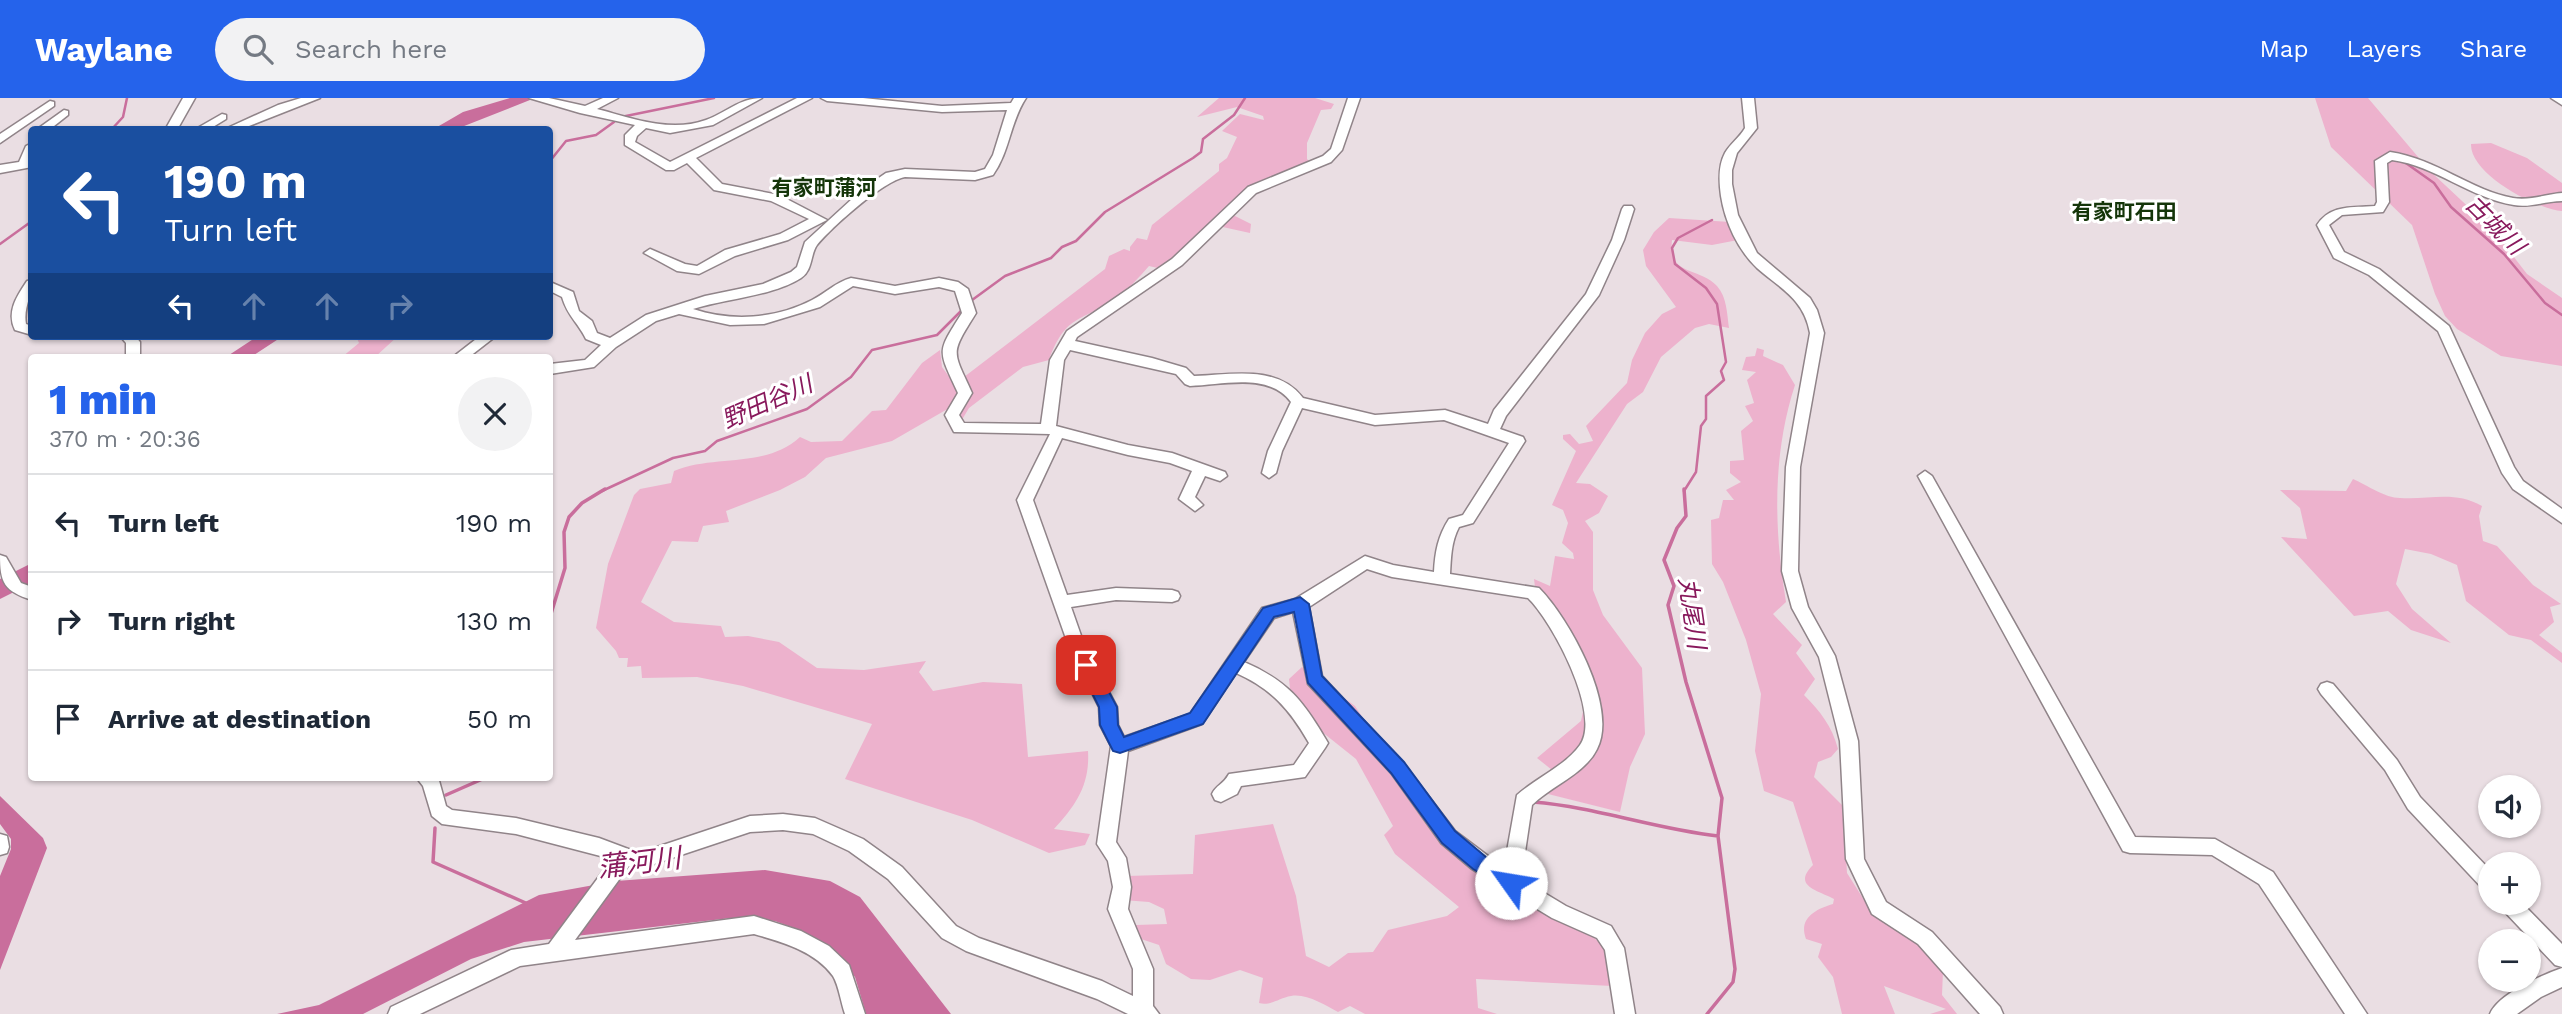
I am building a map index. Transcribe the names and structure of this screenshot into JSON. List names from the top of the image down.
{
  "districts": ["有家町蒲河", "有家町石田"],
  "water": [
    "古城川",
    "野田谷川",
    "丸尾川",
    "蒲河川"
  ],
  "page": {
    "header": "Waylane",
    "search": "Search here",
    "nav": ["Map", "Layers", "Share"],
    "turn": ["190 m", "Turn left"],
    "heading": ["1 min", "370 m · 20:36"],
    "list": [
      {
        "name": "Turn left",
        "value": "190 m"
      },
      {
        "name": "Turn right",
        "value": "130 m"
      },
      {
        "name": "Arrive at destination",
        "value": "50 m"
      }
    ],
    "map_buttons": ["+", "−"]
  }
}
